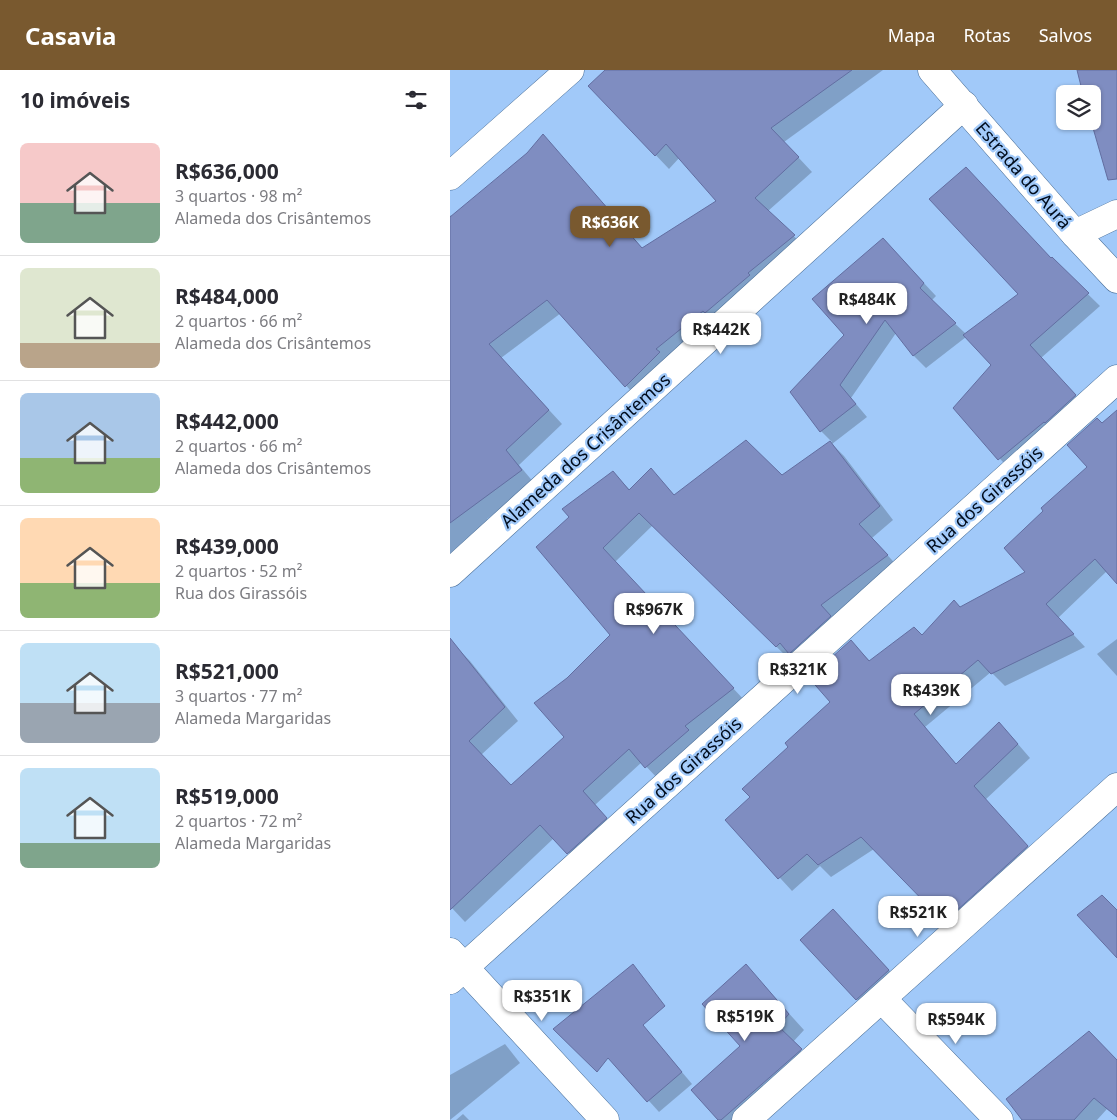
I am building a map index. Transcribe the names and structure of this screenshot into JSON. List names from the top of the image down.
{
  "streets": {
    "street": ["Estrada do Aurá", "Alameda dos Crisântemos", "Rua dos Girassóis"]
  },
  "crossings": [
    ["Estrada do Aurá", "Alameda dos Crisântemos"]
  ],
  "page": {
    "header": "Casavia",
    "nav": ["Mapa", "Rotas", "Salvos"],
    "heading": "10 imóveis",
    "list": [
      {
        "name": "R$636,000",
        "note": "3 quartos · 98 m² · Alameda dos Crisântemos"
      },
      {
        "name": "R$484,000",
        "note": "2 quartos · 66 m² · Alameda dos Crisântemos"
      },
      {
        "name": "R$442,000",
        "note": "2 quartos · 66 m² · Alameda dos Crisântemos"
      },
      {
        "name": "R$439,000",
        "note": "2 quartos · 52 m² · Rua dos Girassóis"
      },
      {
        "name": "R$521,000",
        "note": "3 quartos · 77 m² · Alameda Margaridas"
      },
      {
        "name": "R$519,000",
        "note": "2 quartos · 72 m² · Alameda Margaridas"
      }
    ],
    "price": [
      "R$636K",
      "R$484K",
      "R$442K",
      "R$967K",
      "R$321K",
      "R$439K",
      "R$521K",
      "R$351K",
      "R$519K",
      "R$594K"
    ]
  }
}
